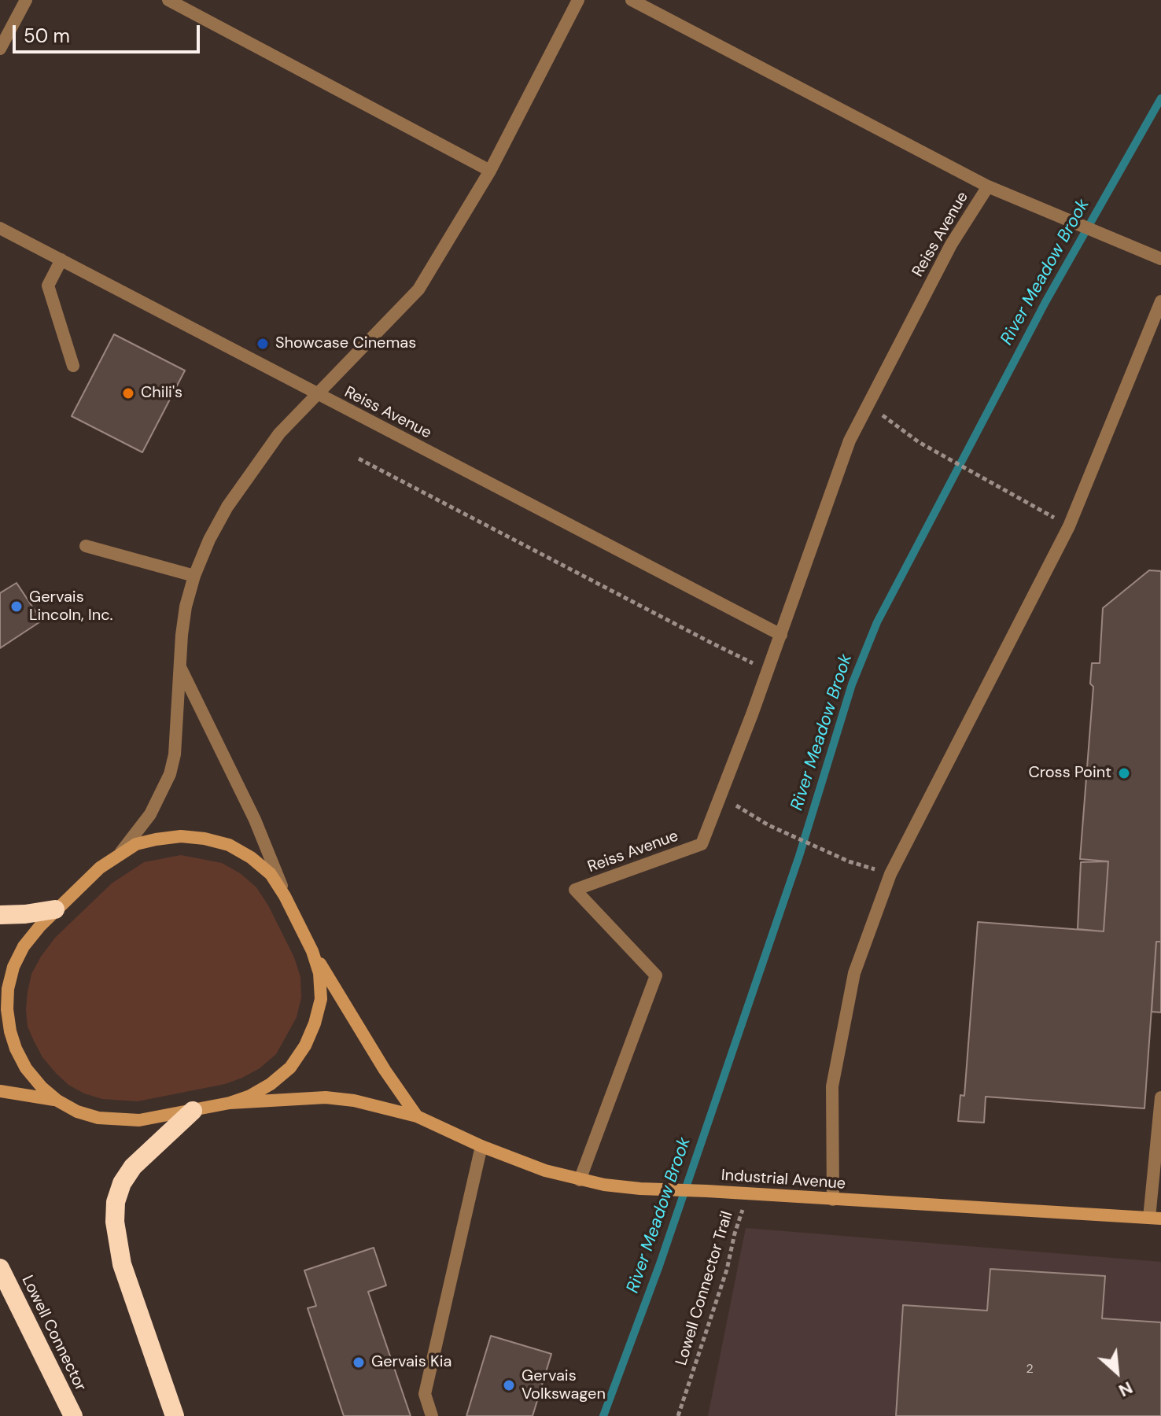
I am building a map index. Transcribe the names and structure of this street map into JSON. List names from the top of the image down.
{
  "streets": {
    "highway": ["Lowell Connector"],
    "main road": ["Industrial Avenue"],
    "lane": ["Reiss Avenue"],
    "path": ["Lowell Connector Trail"]
  },
  "crossings": [
    ["Reiss Avenue", "Industrial Avenue"],
    ["Industrial Avenue", "Lowell Connector Trail"]
  ],
  "water": ["River Meadow Brook"],
  "places": [
    "Showcase Cinemas",
    "Chili's",
    "Gervais Lincoln, Inc.",
    "Cross Point",
    "Gervais Kia",
    "Gervais Volkswagen"
  ],
  "house_numbers": ["2"],
  "scale_bar": "50 m",
  "north": "bottom right"
}
